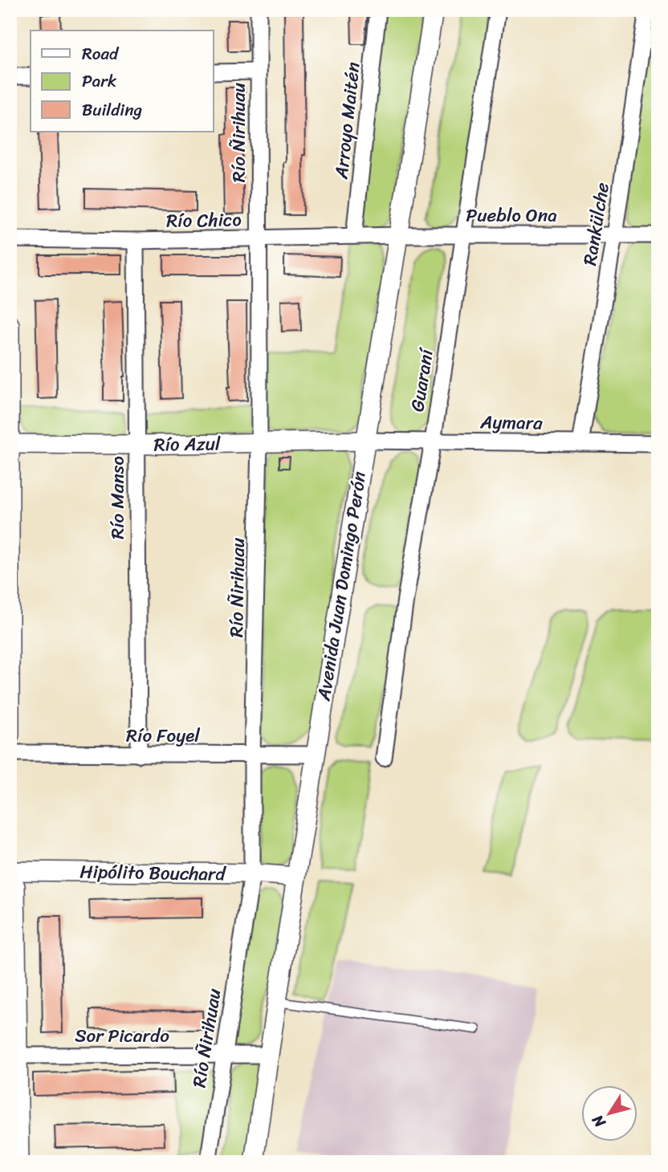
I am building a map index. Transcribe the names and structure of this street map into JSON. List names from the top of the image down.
{
  "streets": {
    "street": [
      "Arroyo Maitén",
      "Río Ñirihuau",
      "Pueblo Ona",
      "Río Chico",
      "Rankülche",
      "Guaraní",
      "Aymara",
      "Río Azul",
      "Río Manso",
      "Avenida Juan Domingo Perón",
      "Río Foyel",
      "Hipólito Bouchard",
      "Sor Picardo"
    ]
  },
  "crossings": [
    ["Arroyo Maitén", "Río Chico"],
    ["Río Ñirihuau", "Río Chico"],
    ["Río Ñirihuau", "Río Azul"],
    ["Río Ñirihuau", "Río Foyel"],
    ["Río Ñirihuau", "Hipólito Bouchard"],
    ["Río Ñirihuau", "Sor Picardo"],
    ["Pueblo Ona", "Río Chico"],
    ["Pueblo Ona", "Rankülche"],
    ["Pueblo Ona", "Guaraní"],
    ["Pueblo Ona", "Avenida Juan Domingo Perón"],
    ["Río Chico", "Río Manso"],
    ["Río Chico", "Avenida Juan Domingo Perón"],
    ["Rankülche", "Aymara"],
    ["Guaraní", "Aymara"],
    ["Aymara", "Río Azul"],
    ["Aymara", "Avenida Juan Domingo Perón"],
    ["Río Azul", "Río Manso"],
    ["Río Azul", "Avenida Juan Domingo Perón"],
    ["Río Manso", "Río Foyel"],
    ["Avenida Juan Domingo Perón", "Río Foyel"],
    ["Avenida Juan Domingo Perón", "Hipólito Bouchard"],
    ["Avenida Juan Domingo Perón", "Sor Picardo"]
  ],
  "legend": ["Road", "Park", "Building"],
  "north": "bottom left"
}
